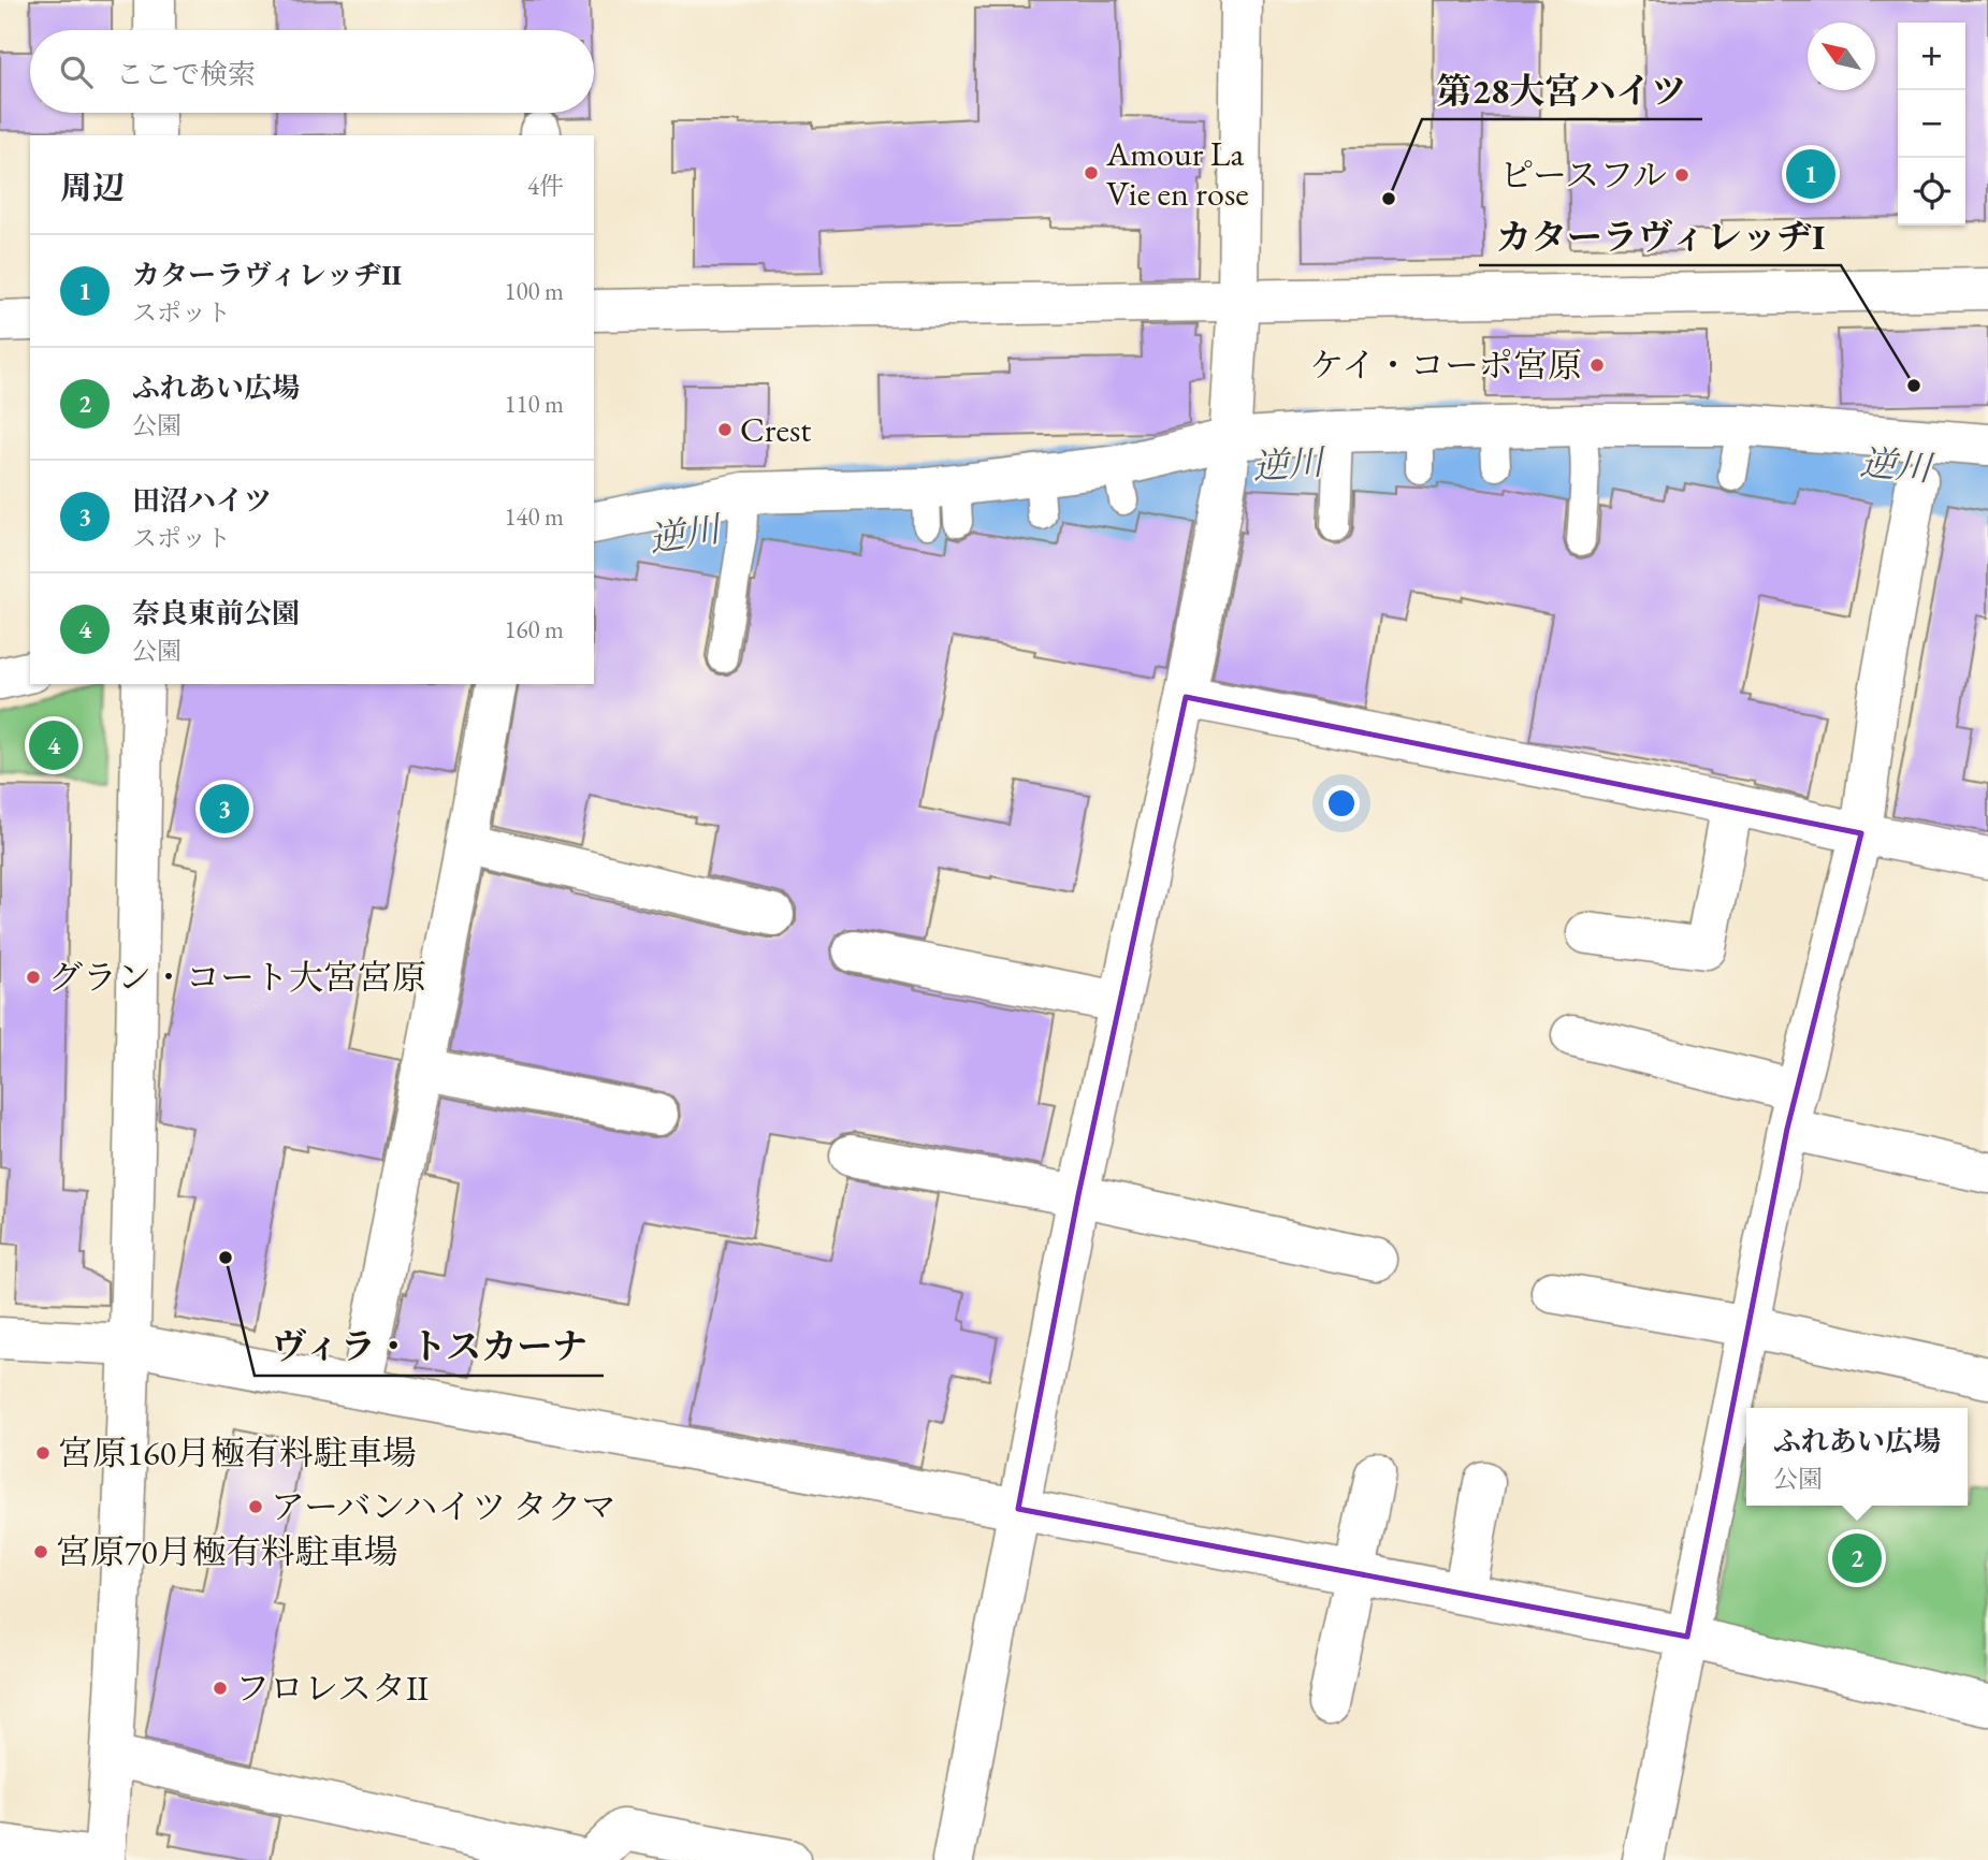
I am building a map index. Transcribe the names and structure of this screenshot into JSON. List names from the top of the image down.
{
  "water": ["逆川"],
  "places": [
    "Amour La Vie en rose",
    "ピースフル",
    "第28大宮ハイツ",
    "ケイ・コーポ宮原",
    "カターラヴィレッヂⅠ",
    "Crest",
    "グラン・コート大宮宮原",
    "ヴィラ・トスカーナ",
    "宮原160月極有料駐車場",
    "アーバンハイツ タクマ",
    "宮原70月極有料駐車場",
    "フロレスタⅡ"
  ],
  "north": "top left",
  "page": {
    "map_buttons": ["+", "−"],
    "search": "ここで検索",
    "heading": ["周辺", "4件"],
    "pins": [
      "1",
      "4",
      "3",
      "2"
    ],
    "list": [
      {
        "mark": "1",
        "name": "カターラヴィレッヂⅡ",
        "note": "スポット",
        "value": "100 m"
      },
      {
        "mark": "2",
        "name": "ふれあい広場",
        "note": "公園",
        "value": "110 m"
      },
      {
        "mark": "3",
        "name": "田沼ハイツ",
        "note": "スポット",
        "value": "140 m"
      },
      {
        "mark": "4",
        "name": "奈良東前公園",
        "note": "公園",
        "value": "160 m"
      }
    ],
    "popup": ["ふれあい広場", "公園"]
  }
}
